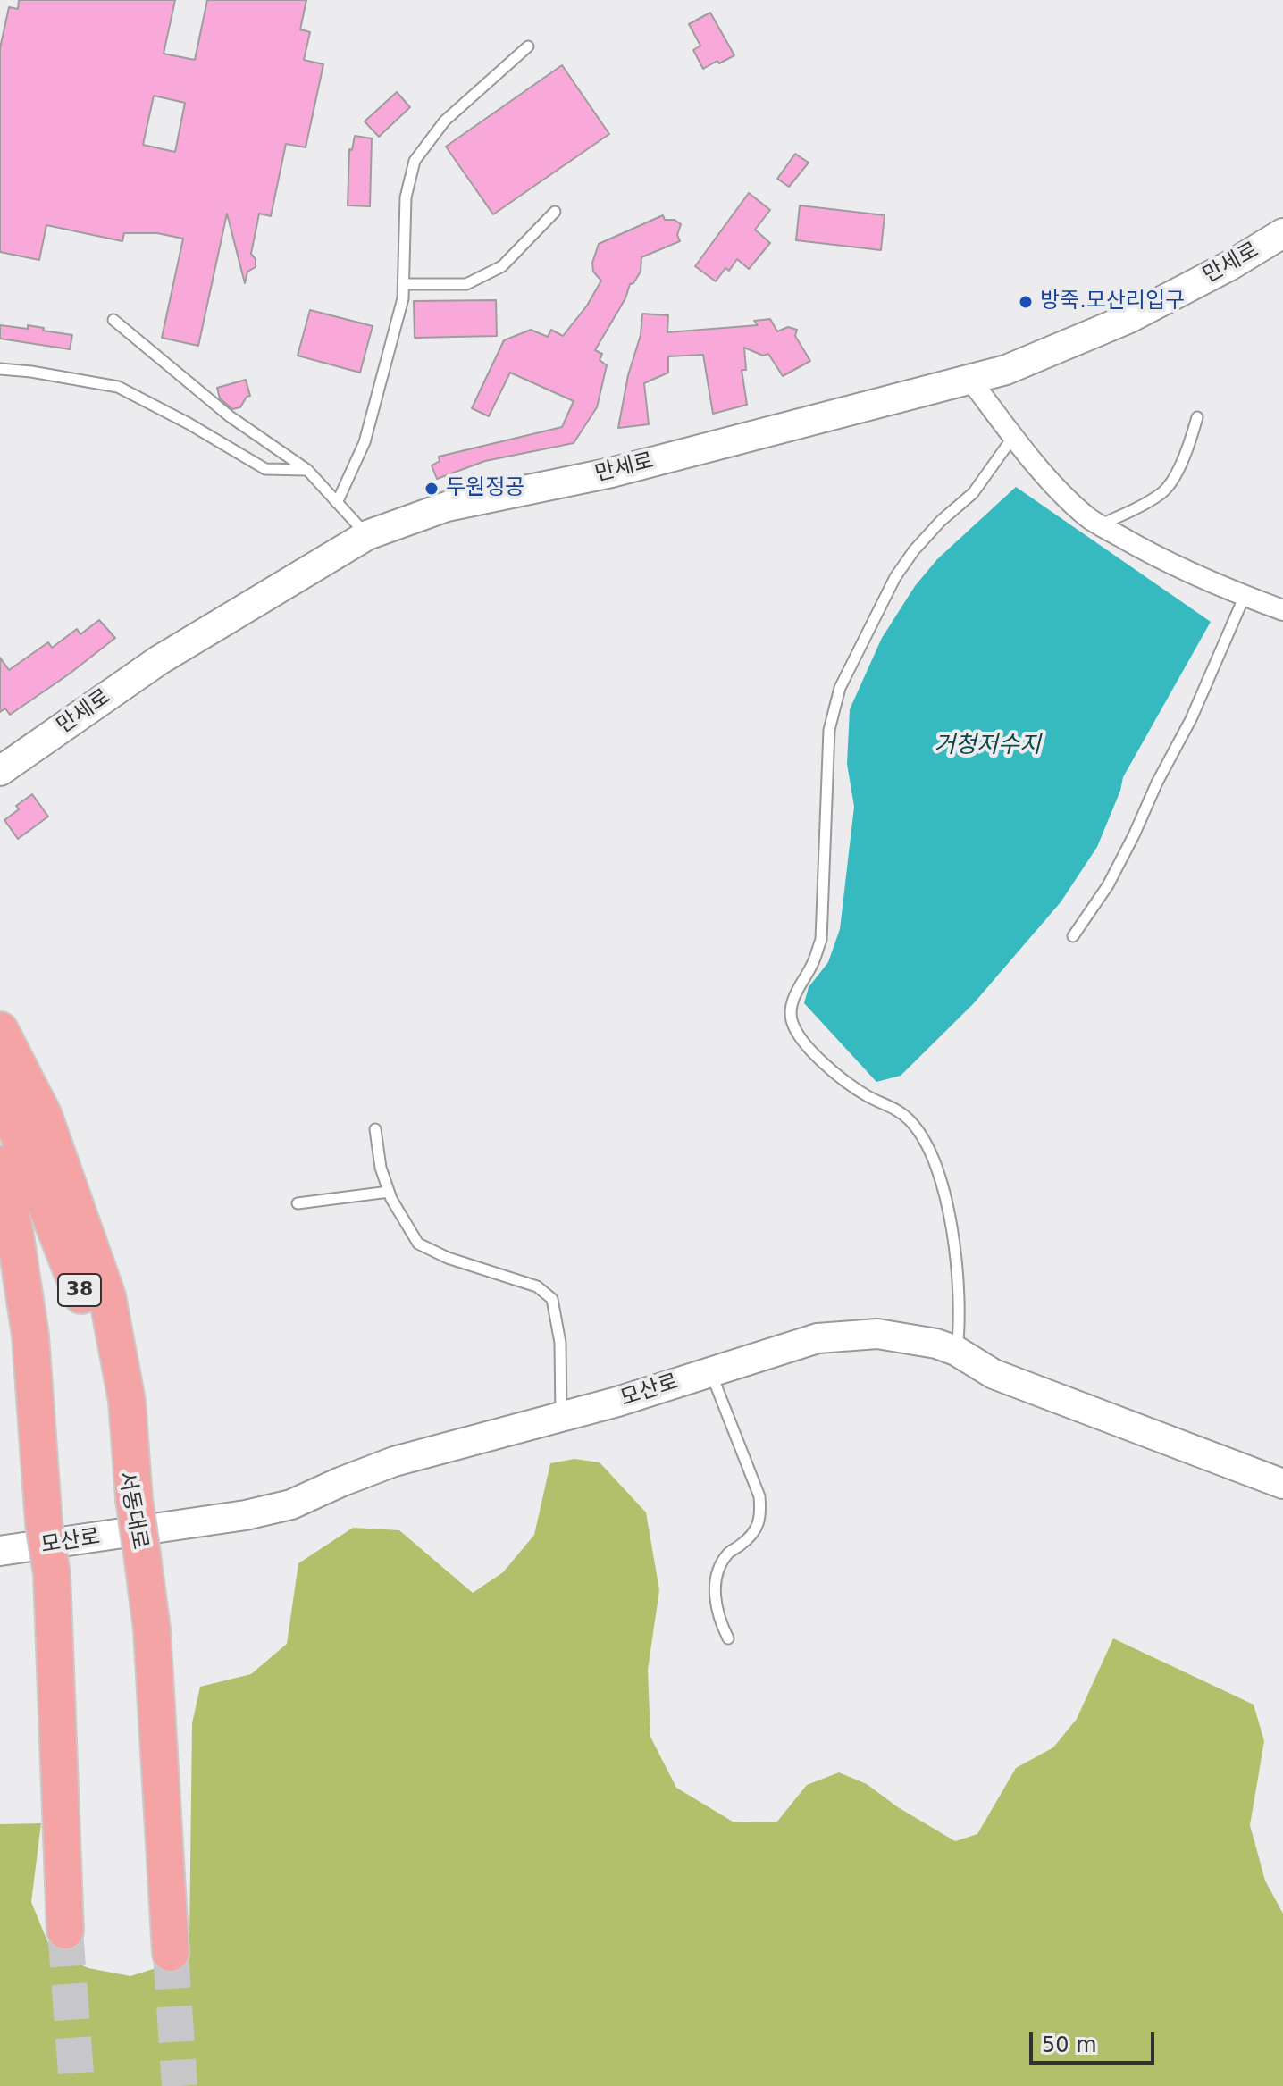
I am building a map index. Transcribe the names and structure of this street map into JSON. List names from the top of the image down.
{
  "streets": {
    "highway": ["38", "서동대로"],
    "main road": ["만세로", "모산로"]
  },
  "water": ["거청저수지"],
  "places": ["방죽.모산리입구", "두원정공"],
  "scale_bar": "50 m"
}
